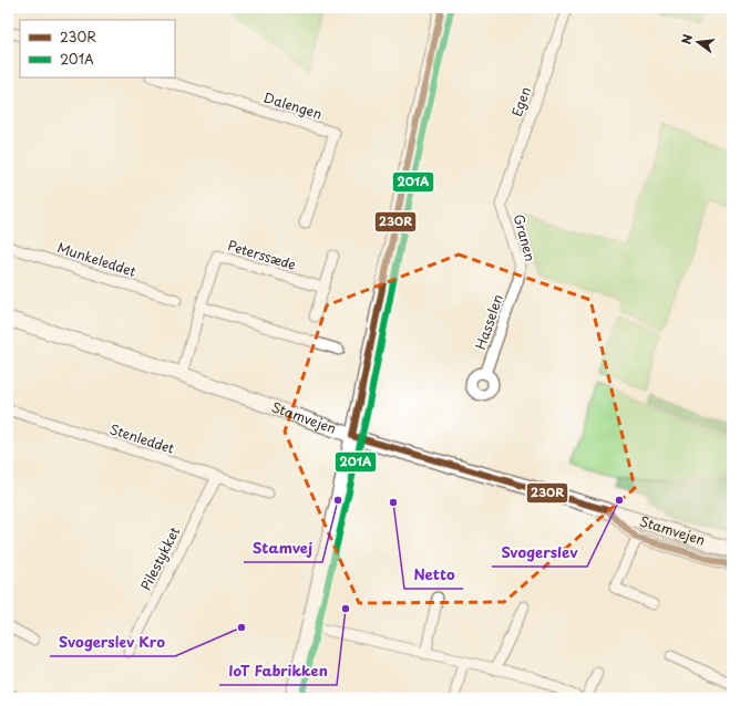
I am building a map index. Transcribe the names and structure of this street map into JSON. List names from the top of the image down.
{
  "streets": {
    "street": [
      "Egen",
      "Dalengen",
      "Granen",
      "Peterssæde",
      "Munkeleddet",
      "Hasselen",
      "Stamvejen",
      "Stenleddet",
      "Pilestykket"
    ]
  },
  "crossings": [
    ["Egen", "Granen"],
    ["Granen", "Hasselen"],
    ["Stenleddet", "Pilestykket"]
  ],
  "places": [
    "Stamvej",
    "Svogerslev",
    "Netto",
    "IoT Fabrikken",
    "Svogerslev Kro"
  ],
  "lines": ["transit line 230R", "transit line 201A"],
  "legend": ["230R", "201A"],
  "north": "left"
}
